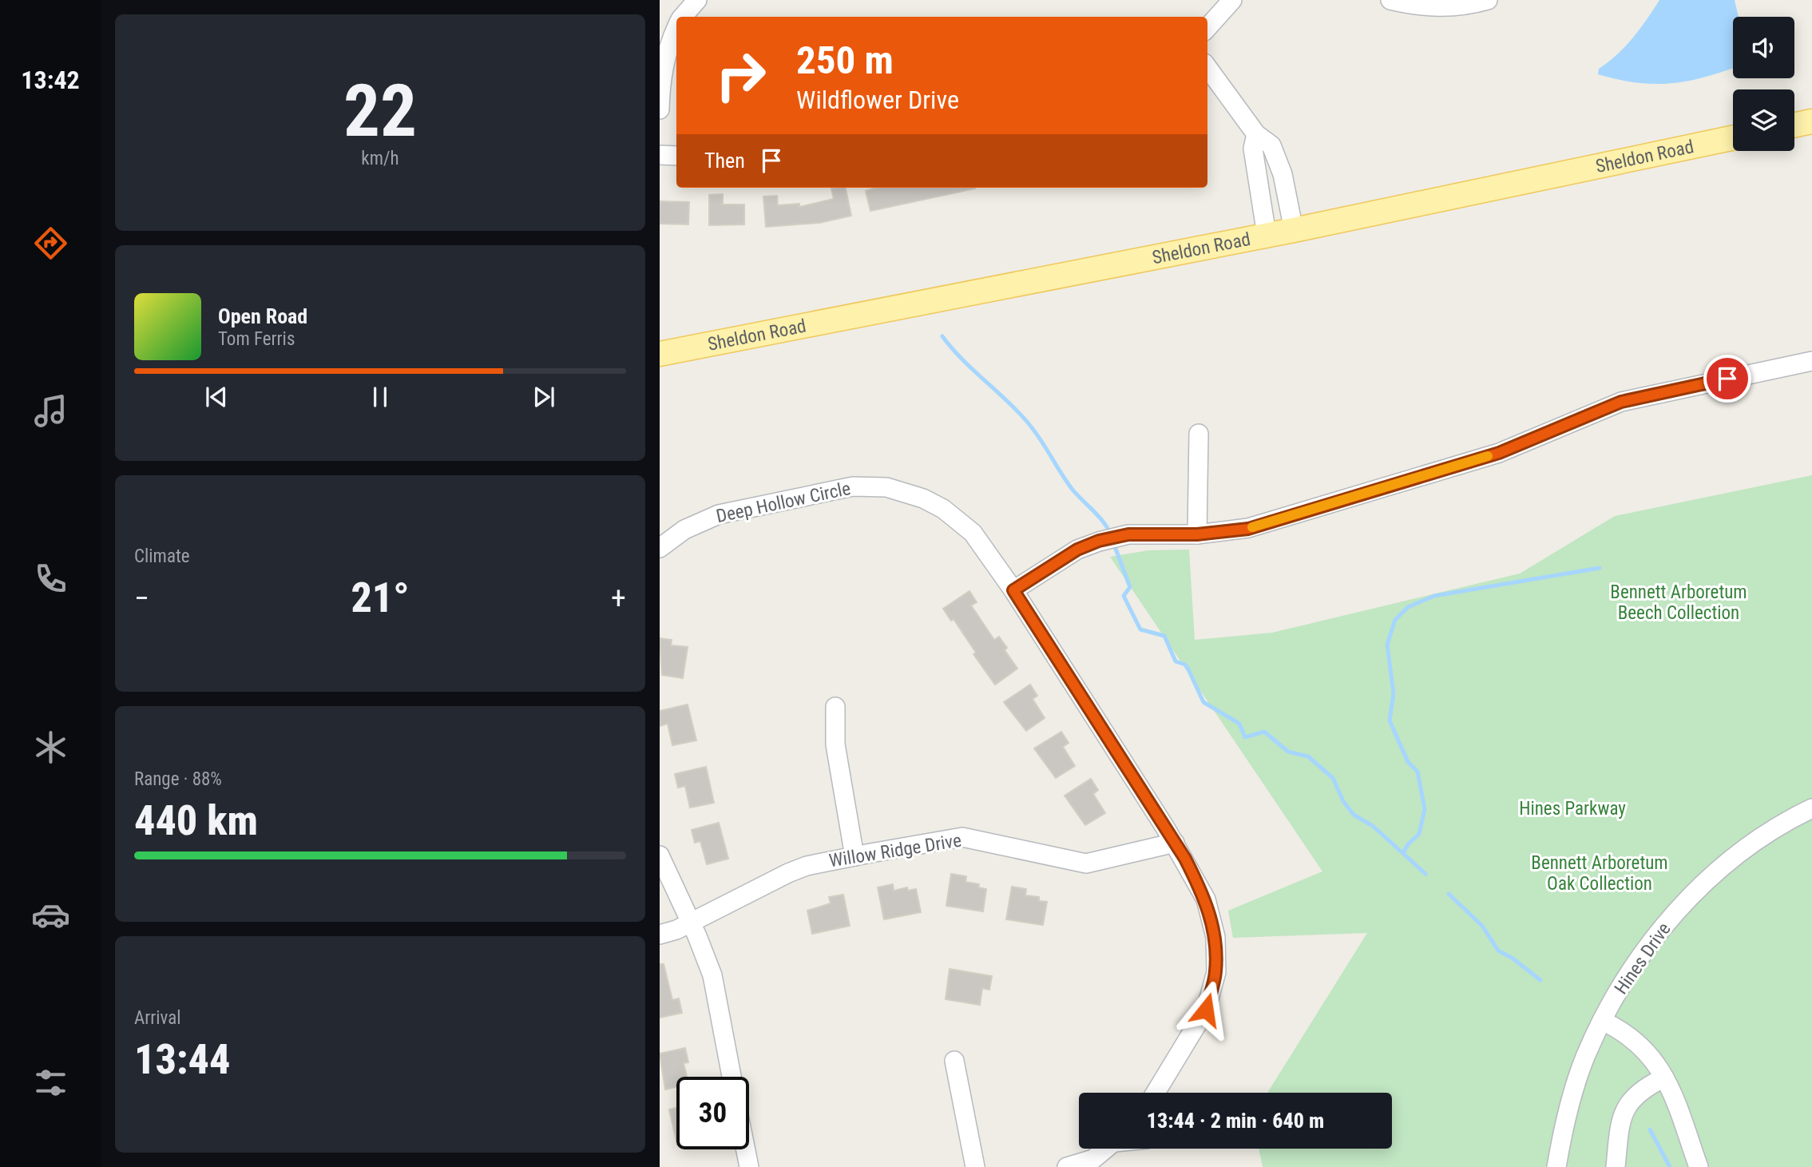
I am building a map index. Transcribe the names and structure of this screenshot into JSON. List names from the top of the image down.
{
  "streets": {
    "main road": ["Sheldon Road"],
    "street": ["Deep Hollow Circle", "Willow Ridge Drive", "Hines Drive"]
  },
  "crossings": [
    ["Deep Hollow Circle", "Willow Ridge Drive"]
  ],
  "parks": ["Bennett Arboretum Beech Collection", "Hines Parkway", "Bennett Arboretum Oak Collection"],
  "page": {
    "tabs": "13:42",
    "tile": [
      ["22", "km/h"],
      "Climate",
      ["Range · 88%", "440 km"],
      ["Arrival", "13:44"]
    ],
    "turn": ["250 m", "Wildflower Drive"],
    "then": "Then",
    "song": ["Open Road", "Tom Ferris"],
    "heat": ["−", "21°", "+"],
    "limit": "30",
    "trip": "13:44 · 2 min · 640 m"
  }
}
